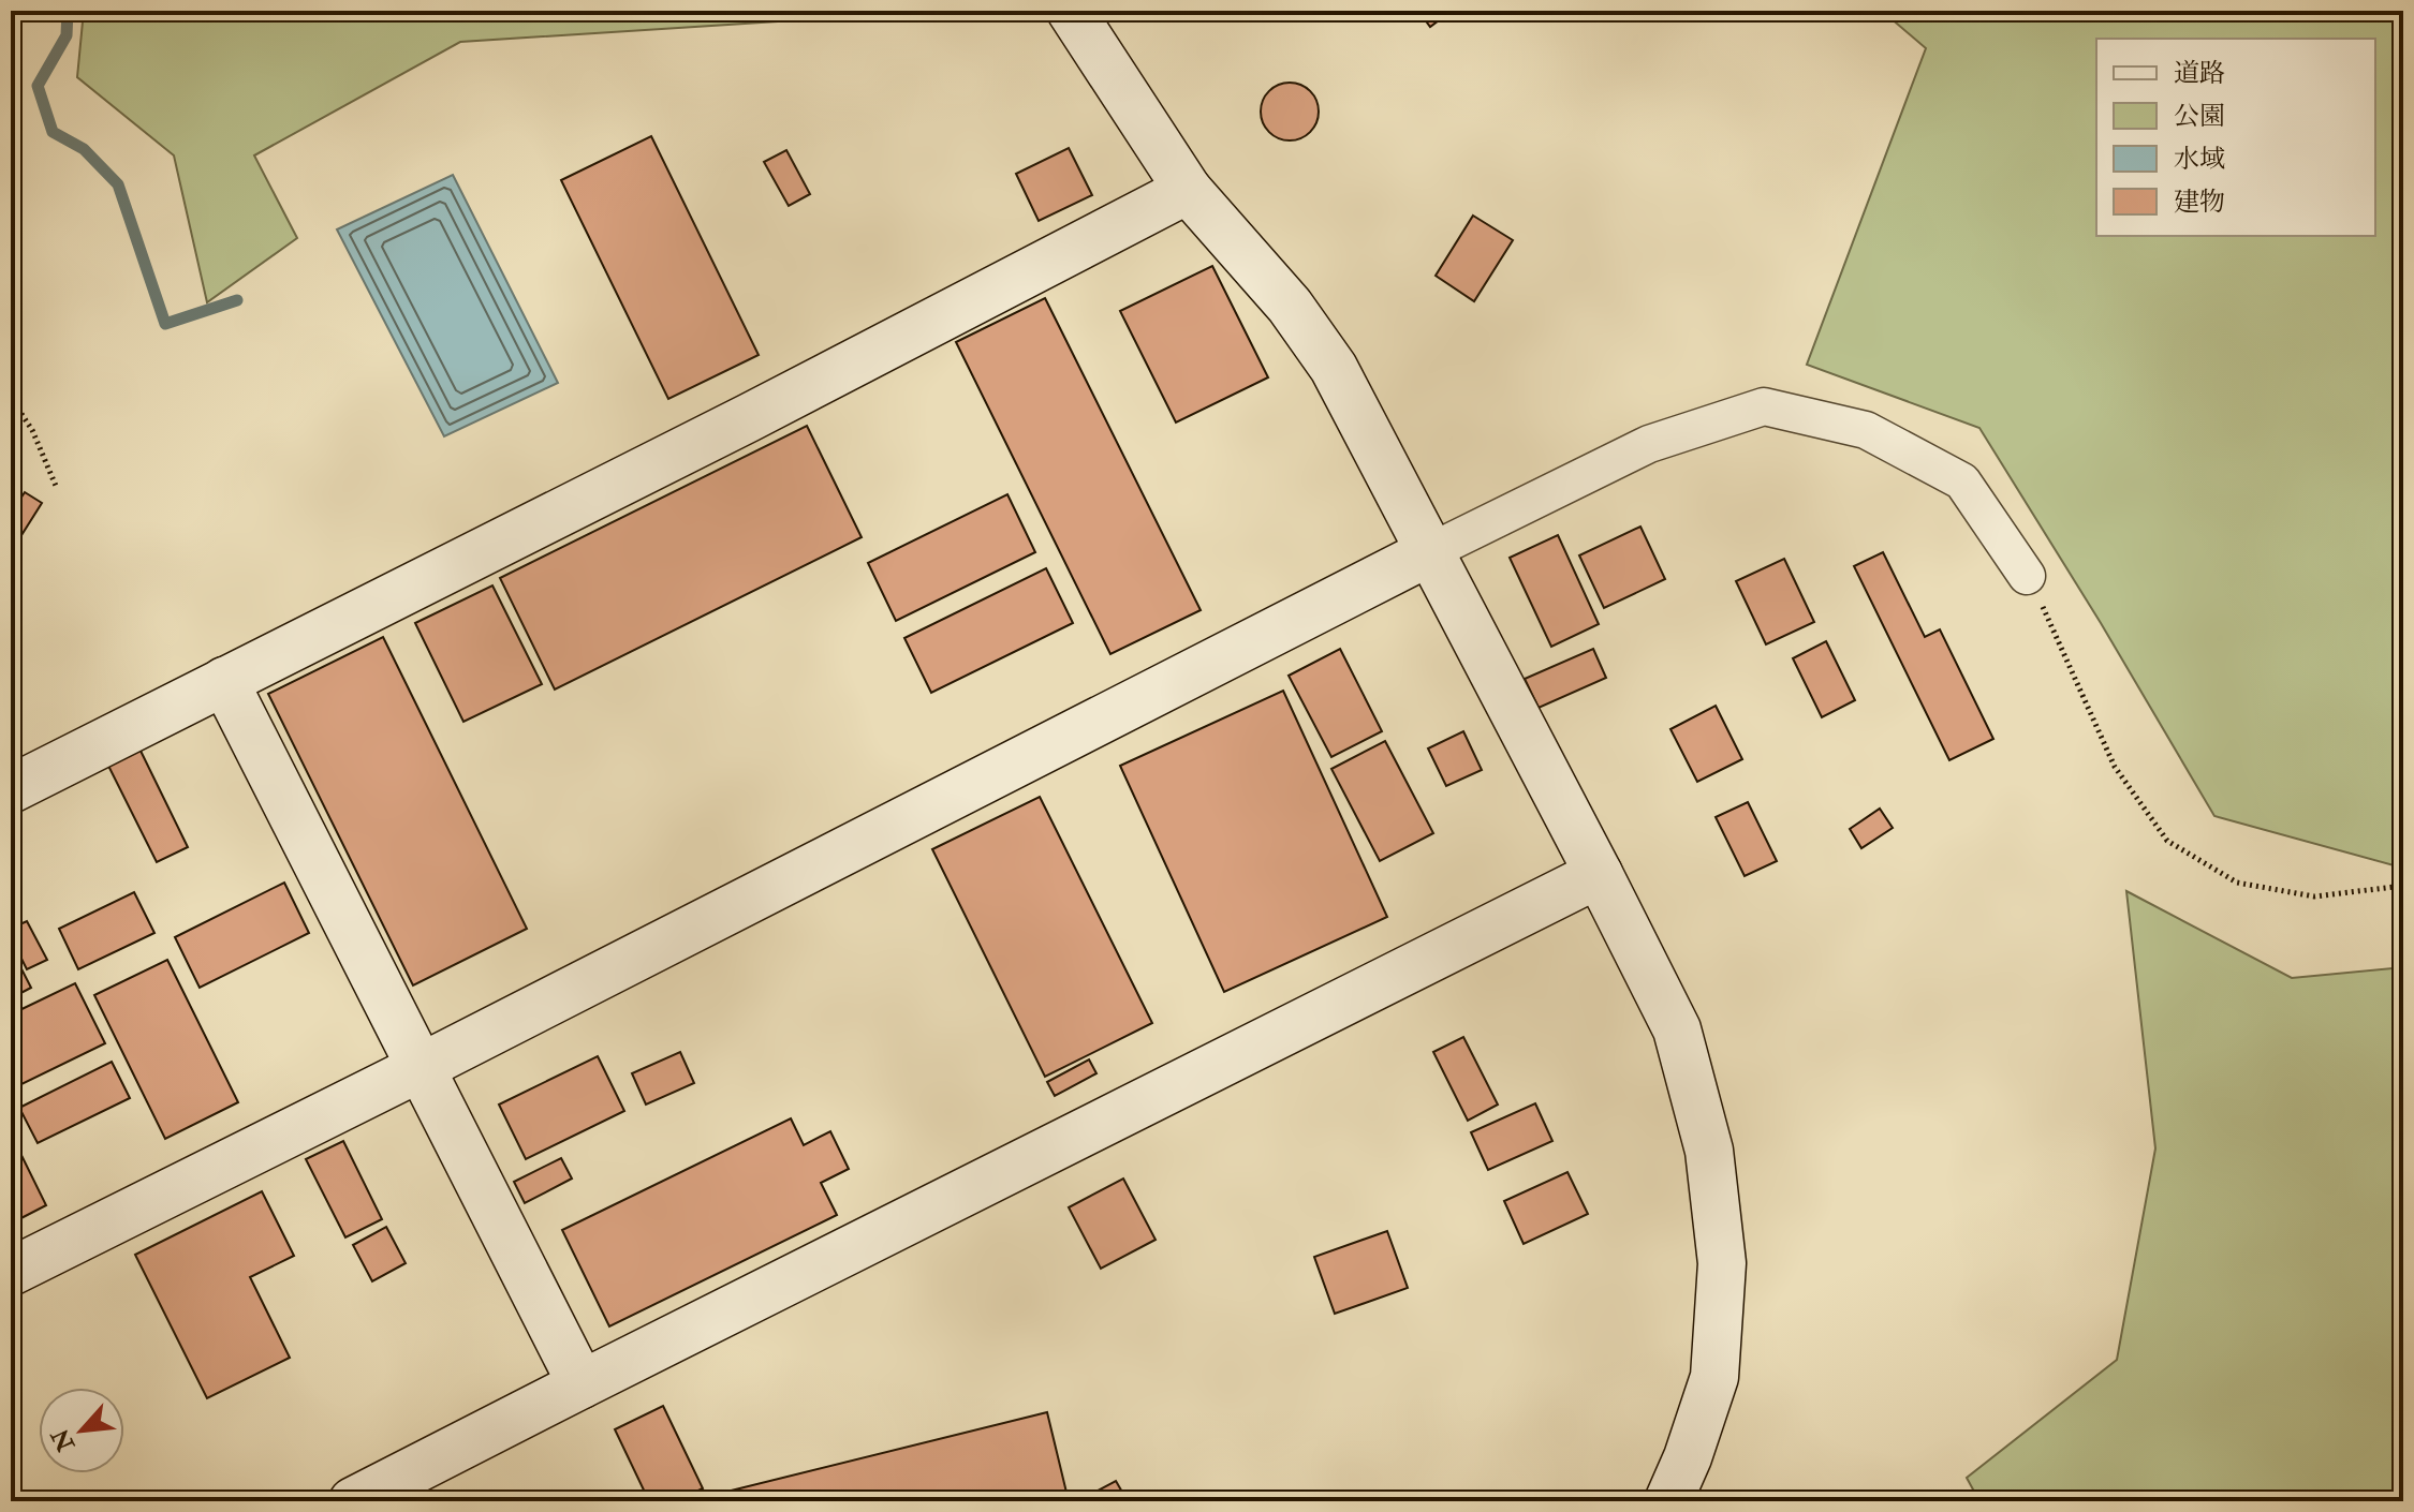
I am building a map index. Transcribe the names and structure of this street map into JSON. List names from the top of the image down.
{
  "legend": [
    "道路",
    "公園",
    "水域",
    "建物"
  ],
  "north": "bottom left"
}
